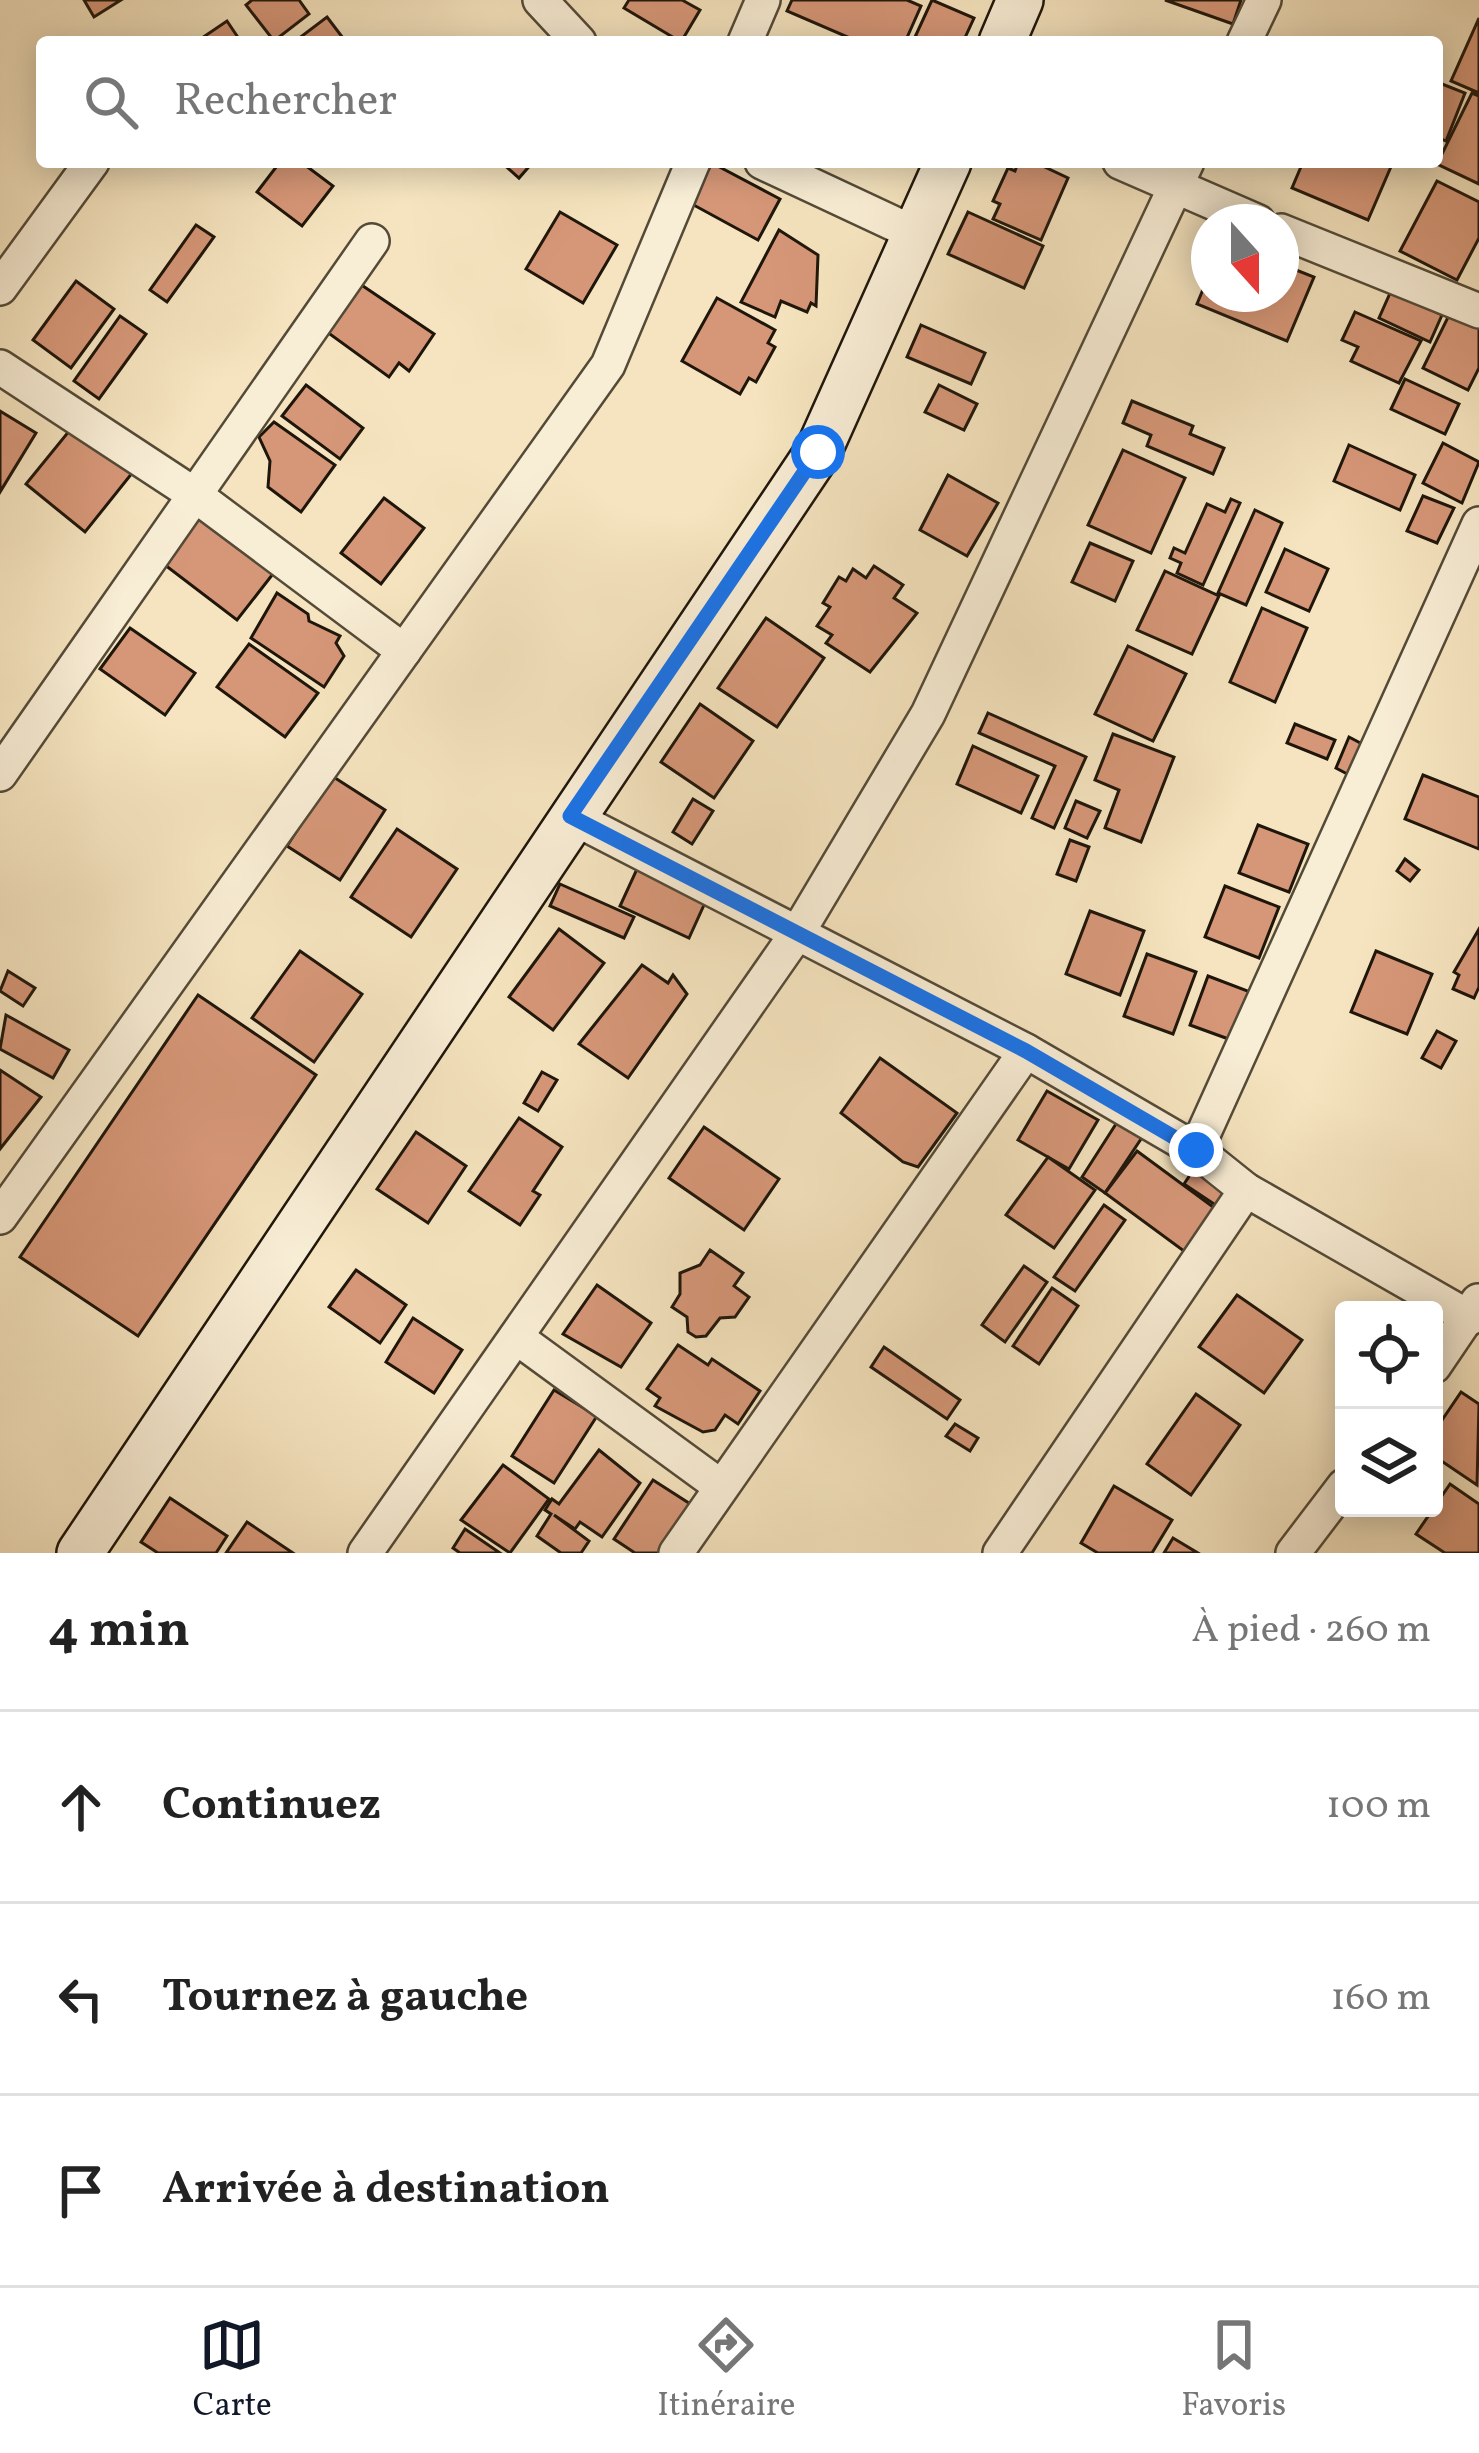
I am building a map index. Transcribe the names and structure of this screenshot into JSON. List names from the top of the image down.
{
  "north": "bottom",
  "page": {
    "search": "Rechercher",
    "heading": ["4 min", "À pied · 260 m"],
    "list": [
      ["Continuez", "100 m"],
      ["Tournez à gauche", "160 m"],
      "Arrivée à destination"
    ],
    "nav": ["Carte", "Itinéraire", "Favoris"]
  }
}
